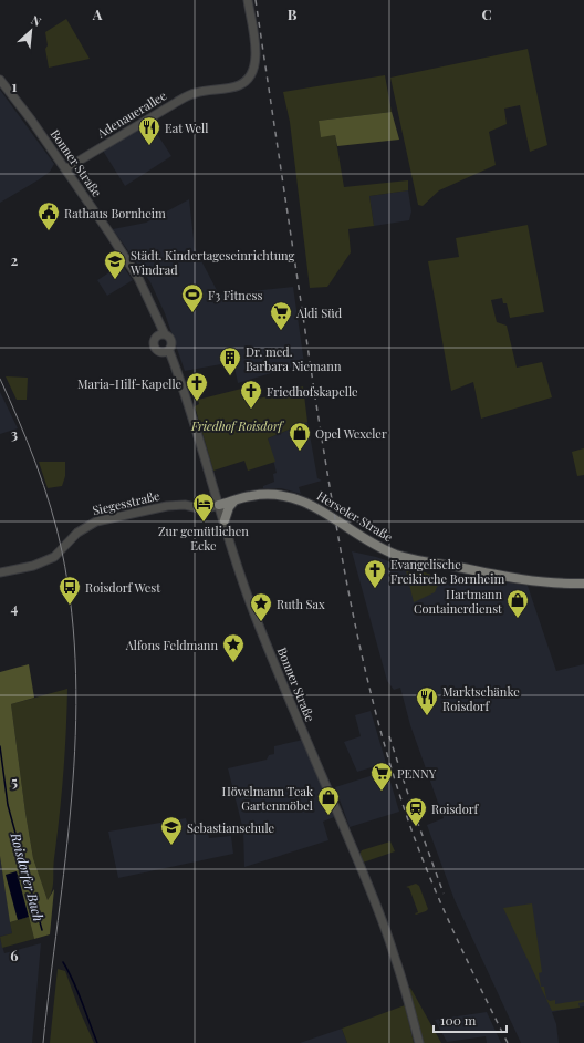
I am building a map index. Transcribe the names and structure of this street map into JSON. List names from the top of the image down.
{
  "streets": {
    "main road": ["Herseler Straße"],
    "street": ["Adenauerallee", "Bonner Straße", "Siegesstraße"]
  },
  "crossings": [
    ["Adenauerallee", "Bonner Straße"],
    ["Bonner Straße", "Siegesstraße"],
    ["Bonner Straße", "Herseler Straße"],
    ["Siegesstraße", "Herseler Straße"]
  ],
  "water": ["Roisdorfer Bach"],
  "parks": ["Friedhof Roisdorf"],
  "places": {
    "restaurant": ["Eat Well", "Marktschänke Roisdorf"],
    "public building": ["Rathaus Bornheim"],
    "school or university": ["Städt. Kindertageseinrichtung Windrad", "Sebastianschule"],
    "sports": ["F3 Fitness"],
    "supermarket": ["Aldi Süd", "PENNY"],
    "building": ["Dr. med. Barbara Niemann"],
    "church": ["Maria-Hilf-Kapelle", "Friedhofskapelle", "Evangelische Freikirche Bornheim"],
    "shop": ["Opel Wexeler", "Hartmann Containerdienst", "Hövelmann Teak Gartenmöbel"],
    "hotel": ["Zur gemütlichen Ecke"],
    "bus stop": ["Roisdorf West"],
    "place": ["Ruth Sax", "Alfons Feldmann"],
    "station": ["Roisdorf"]
  },
  "scale_bar": "100 m",
  "north": "top right",
  "grid": {
    "columns": ["A", "B", "C"],
    "rows": [
      "1",
      "2",
      "3",
      "4",
      "5",
      "6"
    ]
  }
}
